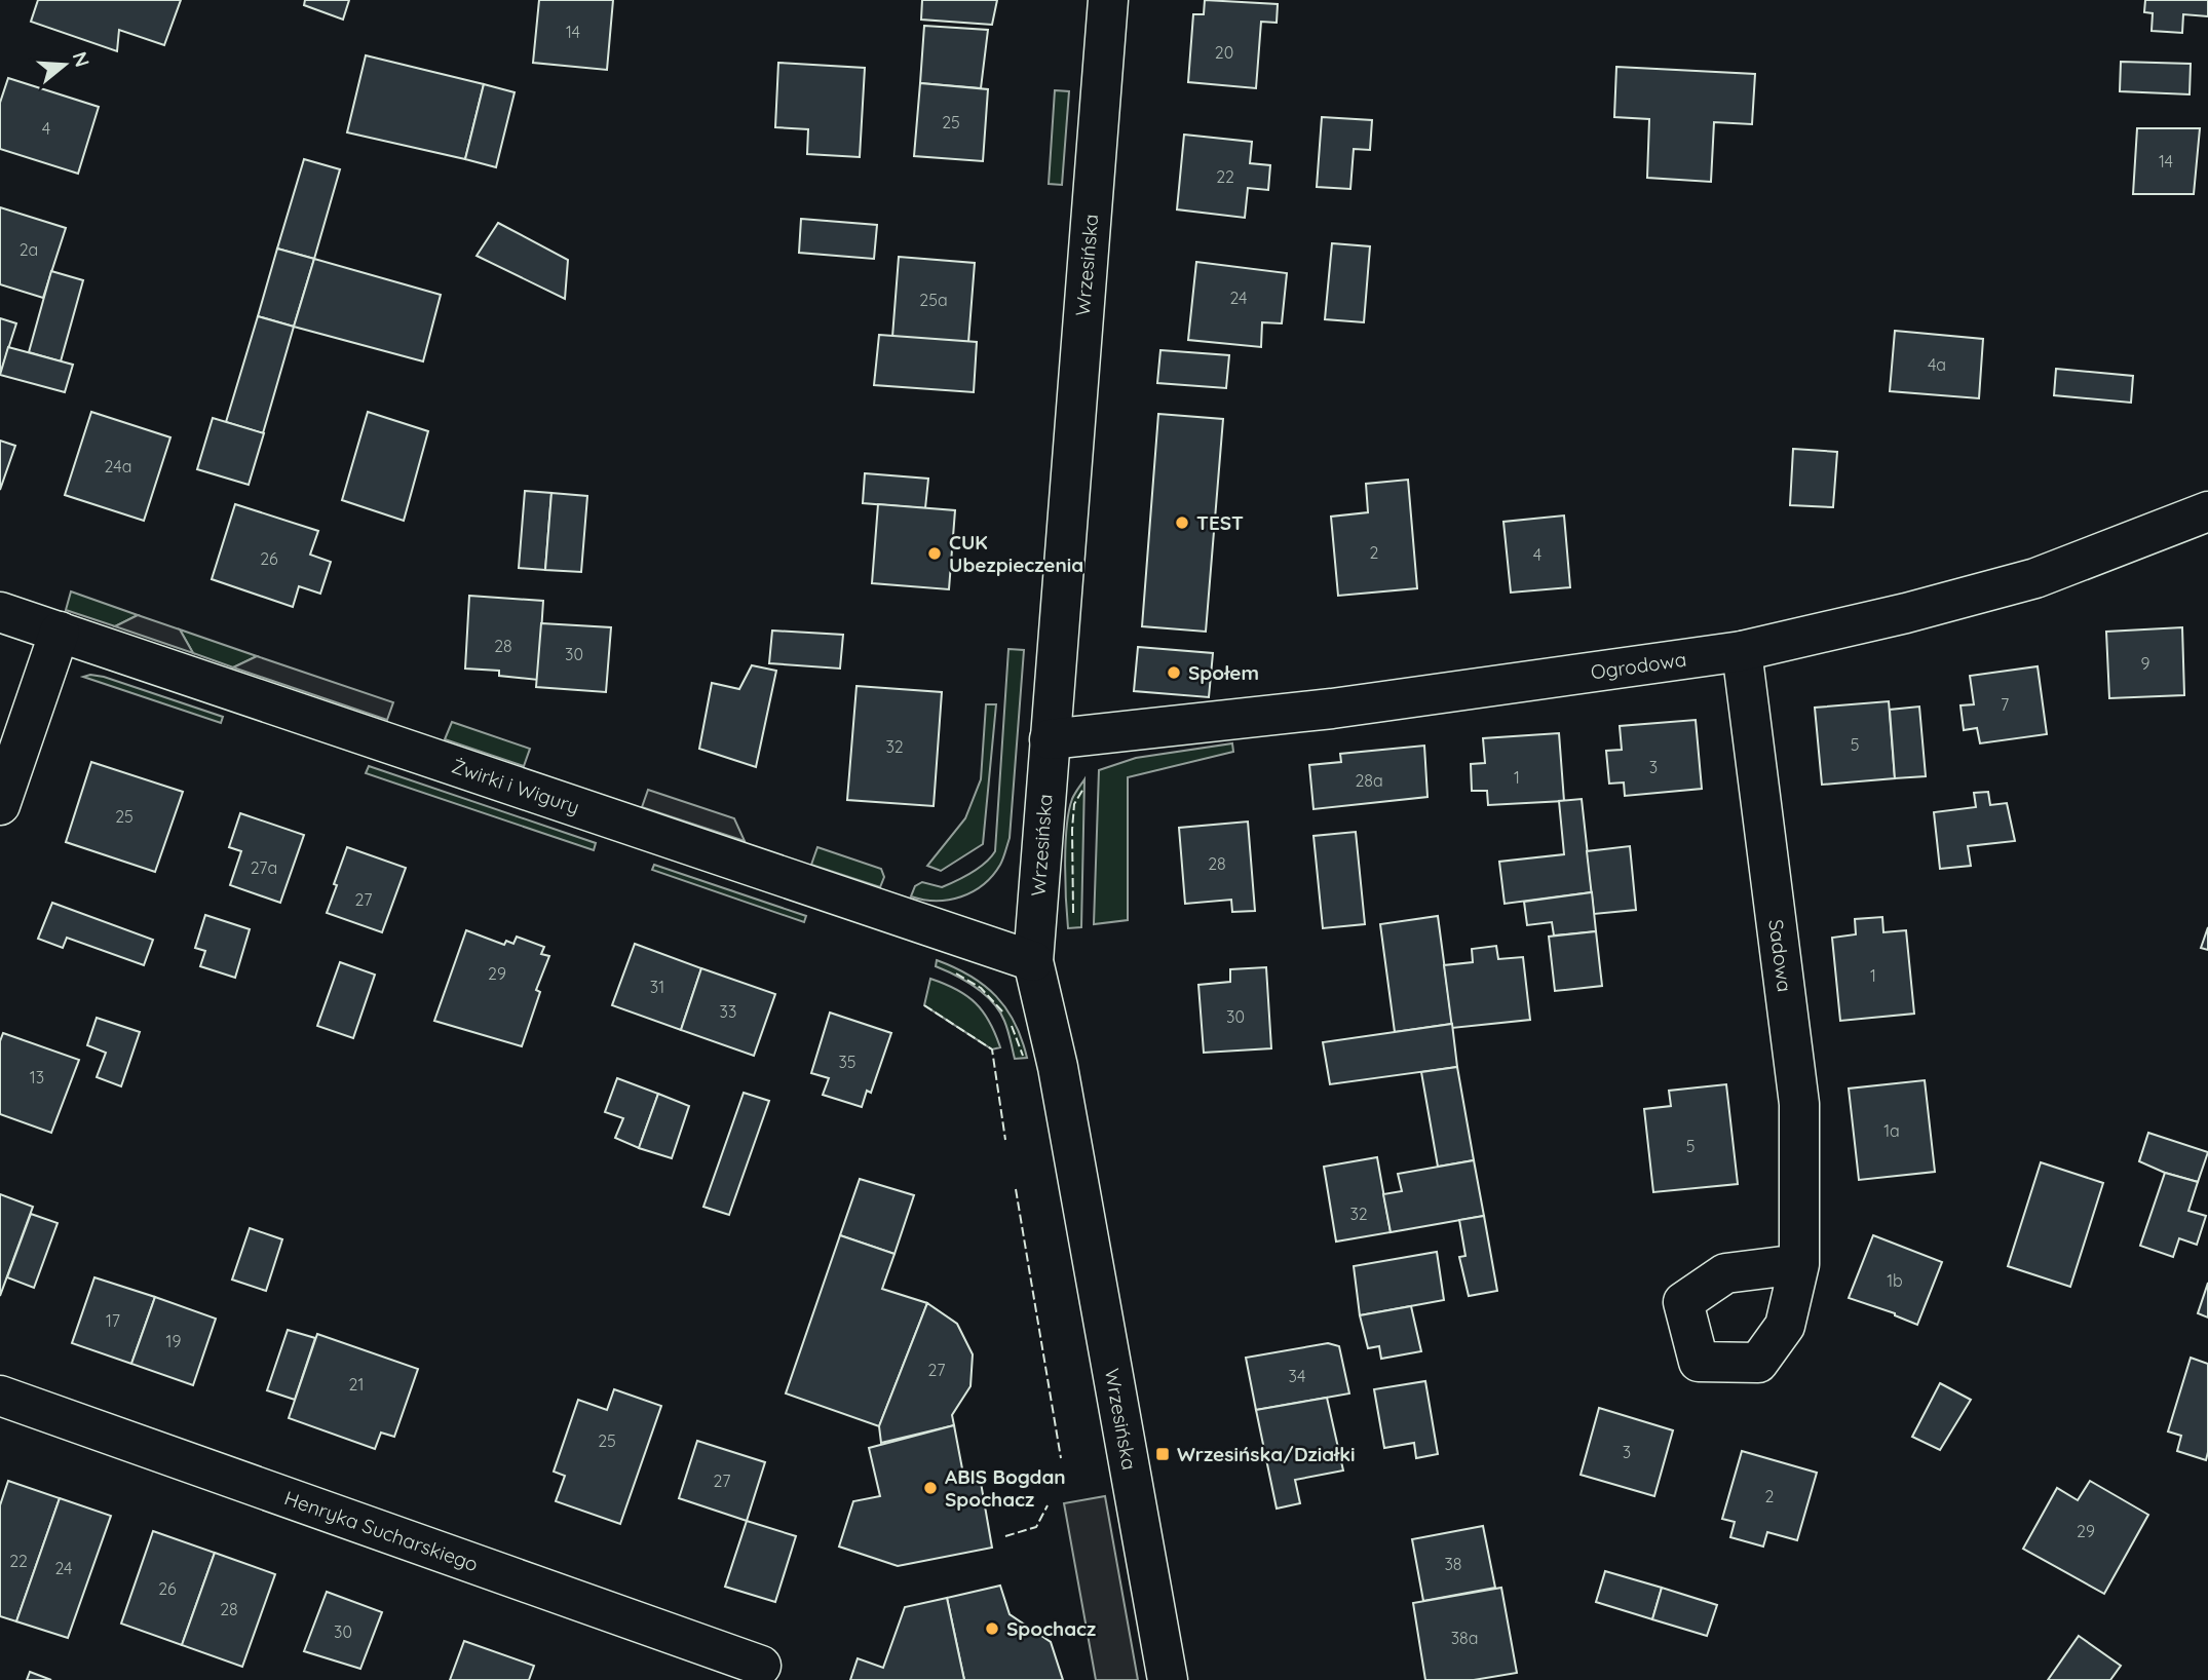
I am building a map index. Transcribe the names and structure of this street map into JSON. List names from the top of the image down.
{
  "streets": {
    "street": [
      "Wrzesińska",
      "Ogrodowa",
      "Żwirki i Wigury",
      "Sadowa",
      "Henryka Sucharskiego"
    ]
  },
  "crossings": [
    ["Wrzesińska", "Ogrodowa"],
    ["Wrzesińska", "Żwirki i Wigury"],
    ["Ogrodowa", "Sadowa"]
  ],
  "places": {
    "other": [
      "TEST",
      "CUK Ubezpieczenia",
      "Społem",
      "ABIS Bogdan Spochacz",
      "Spochacz"
    ],
    "transit": ["Wrzesińska/Działki"]
  },
  "house_numbers": [
    "14",
    "20",
    "25",
    "4",
    "14",
    "22",
    "2a",
    "24",
    "25a",
    "4a",
    "24a",
    "2",
    "4",
    "26",
    "28",
    "30",
    "9",
    "7",
    "5",
    "32",
    "3",
    "1",
    "28a",
    "25",
    "28",
    "27a",
    "27",
    "29",
    "1",
    "31",
    "33",
    "30",
    "35",
    "13",
    "1a",
    "5",
    "32",
    "1b",
    "17",
    "19",
    "27",
    "34",
    "21",
    "25",
    "3",
    "27",
    "2",
    "29",
    "22",
    "38",
    "24",
    "26",
    "28",
    "30",
    "38a"
  ],
  "north": "right"
}
